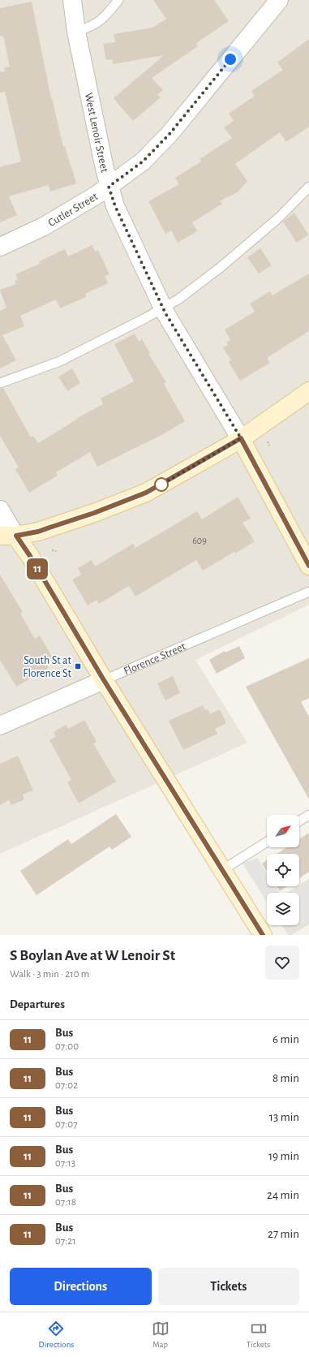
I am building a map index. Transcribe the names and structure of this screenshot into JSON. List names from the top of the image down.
{
  "streets": {
    "street": ["West Lenoir Street", "Cutler Street", "Florence Street"]
  },
  "crossings": [
    ["West Lenoir Street", "Cutler Street"]
  ],
  "places": {
    "transit": ["South St at Florence St"]
  },
  "lines": ["bus line 11"],
  "house_numbers": ["609"],
  "north": "top right",
  "page": {
    "on_map": "11",
    "heading": [
      ["S Boylan Ave at W Lenoir St", "Walk · 3 min · 210 m"],
      "Departures"
    ],
    "list": [
      {
        "mark": "11",
        "name": "Bus",
        "note": "07:00",
        "value": "6 min"
      },
      {
        "mark": "11",
        "name": "Bus",
        "note": "07:02",
        "value": "8 min"
      },
      {
        "mark": "11",
        "name": "Bus",
        "note": "07:07",
        "value": "13 min"
      },
      {
        "mark": "11",
        "name": "Bus",
        "note": "07:13",
        "value": "19 min"
      },
      {
        "mark": "11",
        "name": "Bus",
        "note": "07:18",
        "value": "24 min"
      },
      {
        "mark": "11",
        "name": "Bus",
        "note": "07:21",
        "value": "27 min"
      }
    ],
    "buttons": ["Directions", "Tickets"],
    "tabs": ["Directions", "Map", "Tickets"]
  }
}
